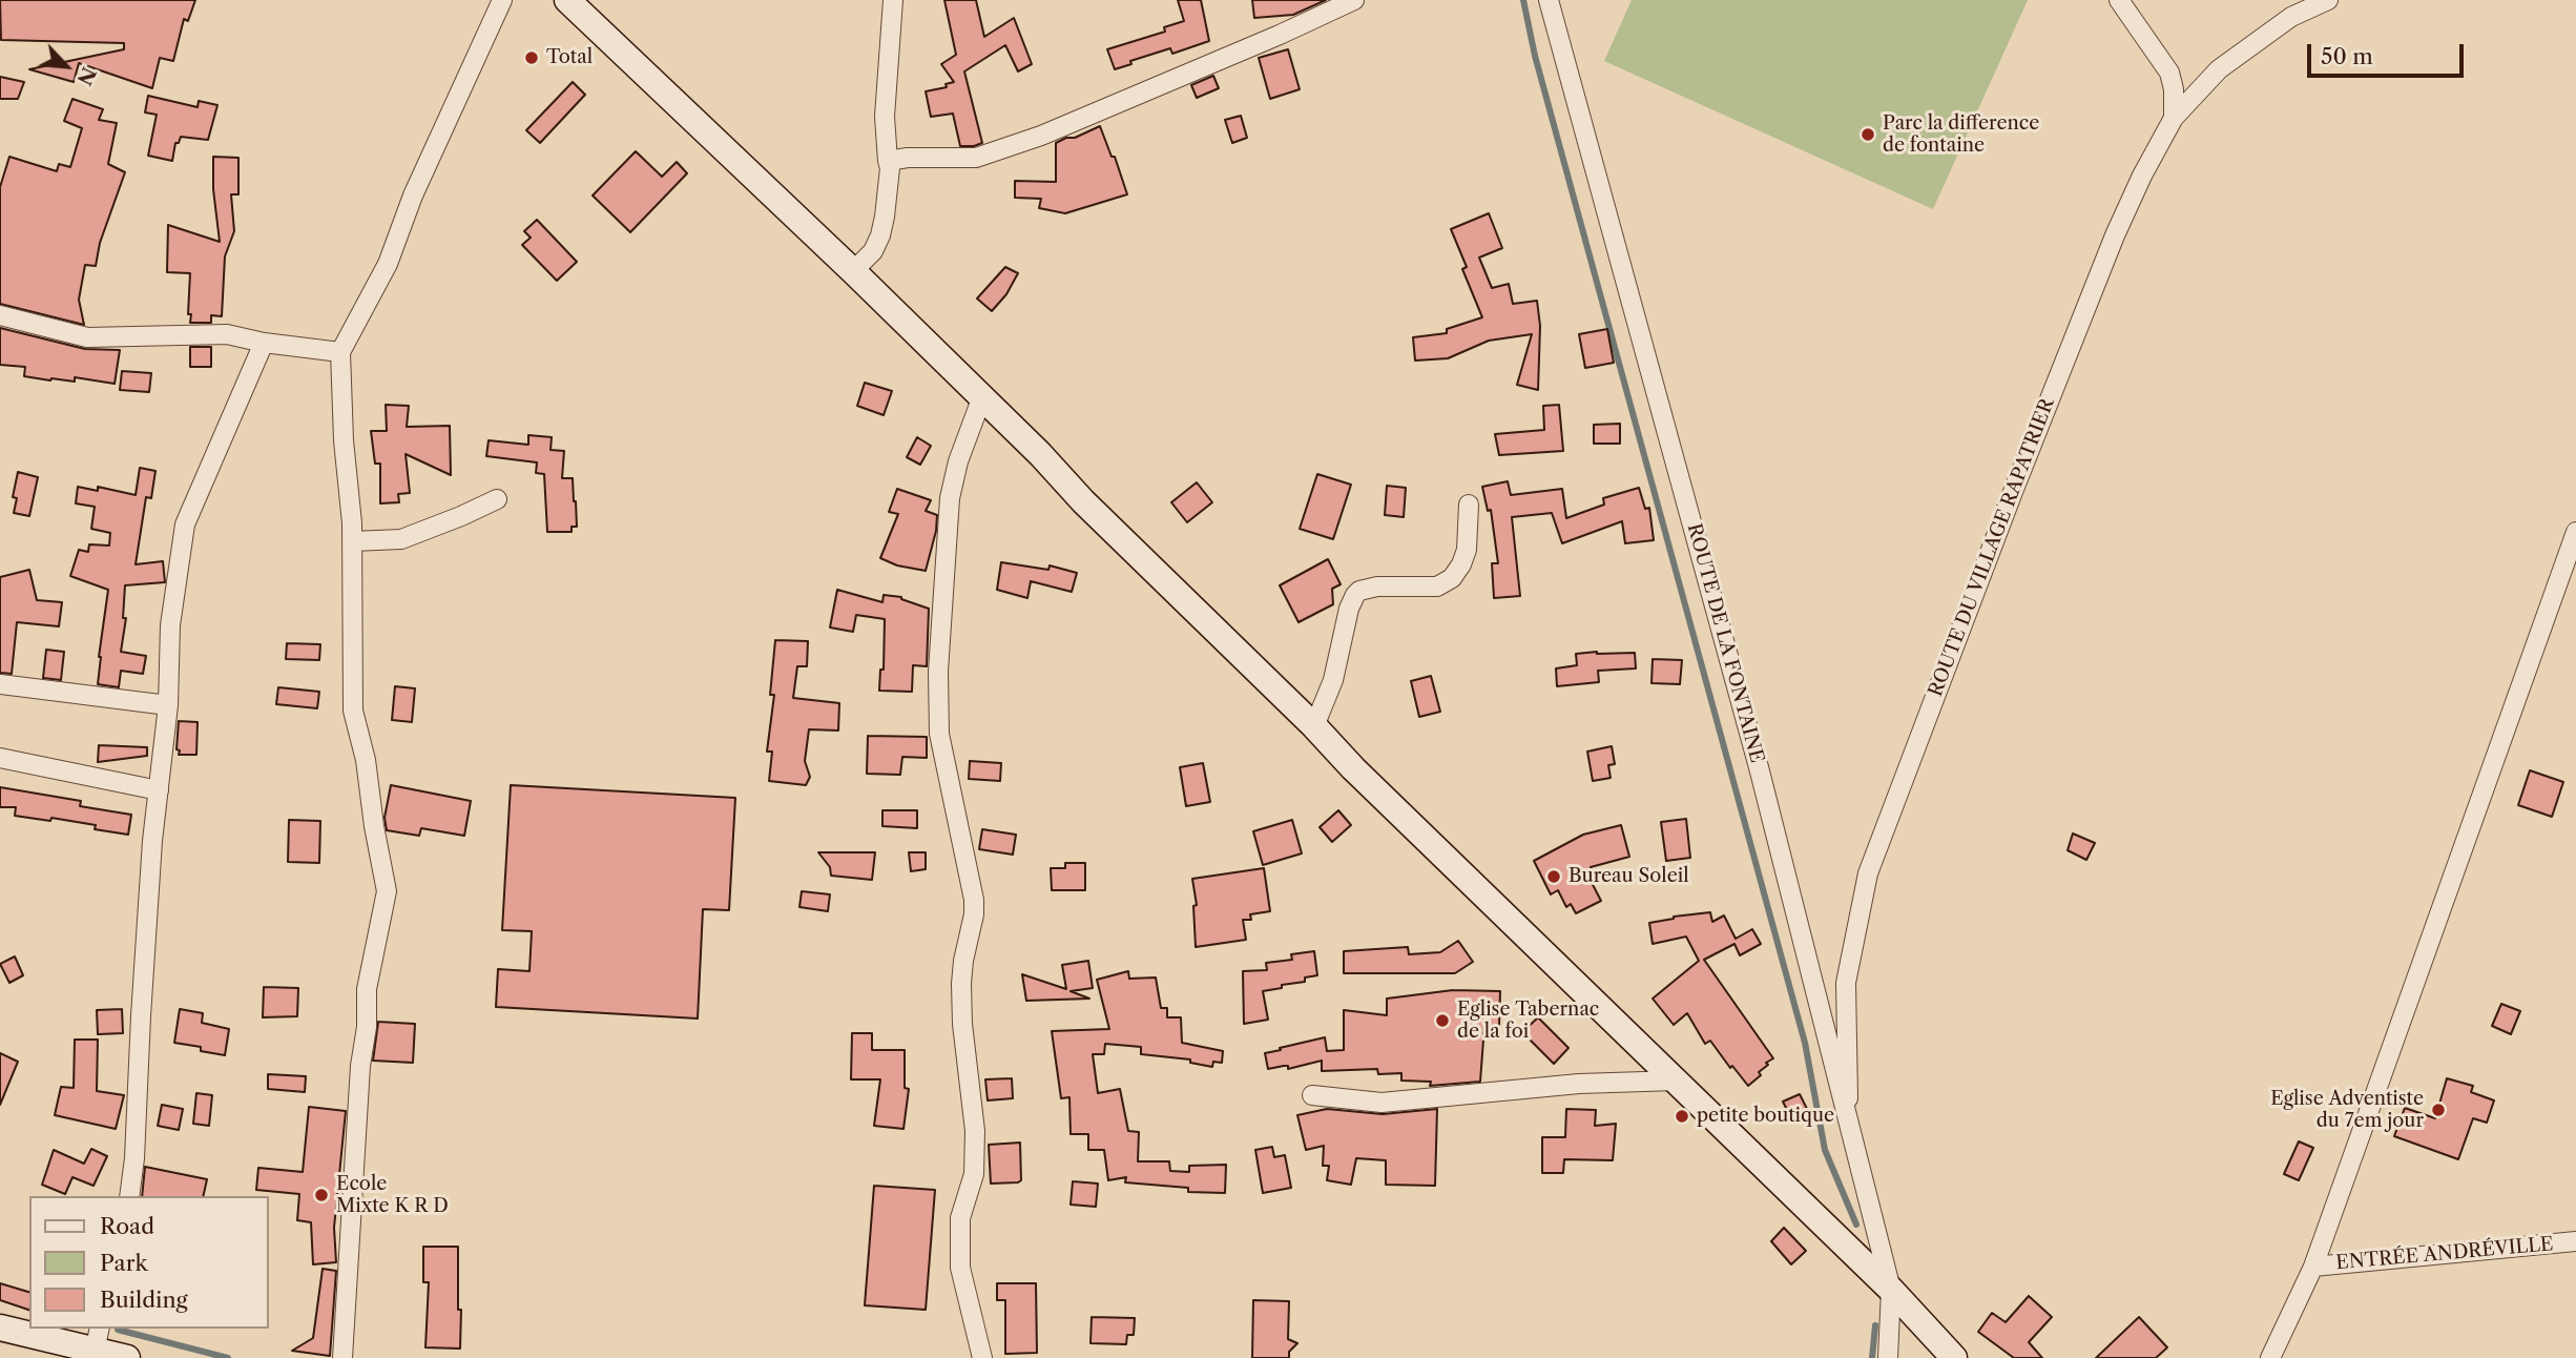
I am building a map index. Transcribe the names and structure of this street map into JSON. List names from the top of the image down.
{
  "streets": {
    "street": ["ROUTE DU VILLAGE RAPATRIER", "ROUTE DE LA FONTAINE", "ENTRÉE ANDRÉVILLE"]
  },
  "crossings": [
    ["ROUTE DU VILLAGE RAPATRIER", "ROUTE DE LA FONTAINE"]
  ],
  "places": [
    "Total",
    "Parc la difference de fontaine",
    "Bureau Soleil",
    "Eglise Tabernac de la foi",
    "Eglise Adventiste du 7em jour",
    "petite boutique",
    "Ecole Mixte K R D"
  ],
  "legend": ["Road", "Park", "Building"],
  "scale_bar": "50 m",
  "north": "bottom right"
}
